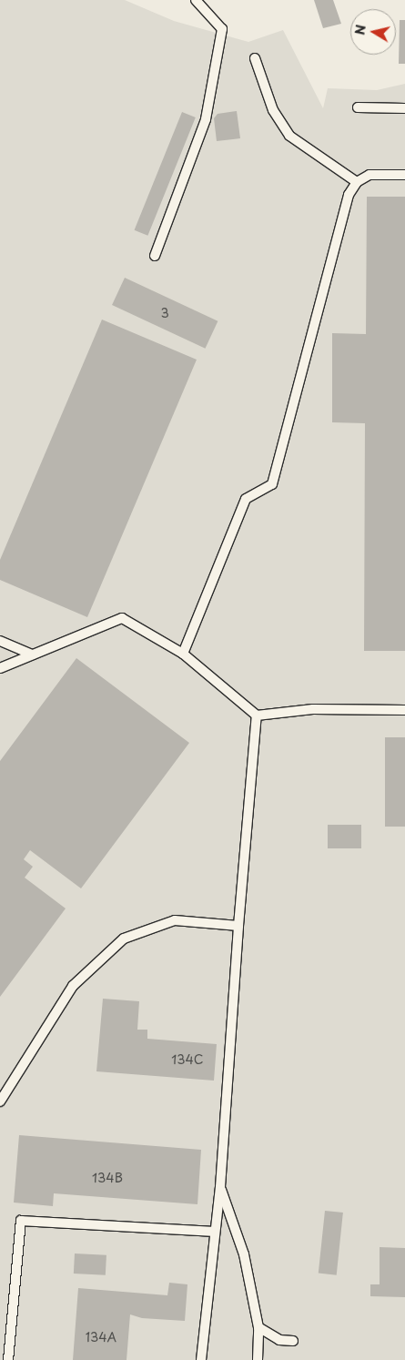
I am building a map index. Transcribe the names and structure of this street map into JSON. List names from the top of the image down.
{
  "house_numbers": [
    "3",
    "134C",
    "134B",
    "134A"
  ],
  "north": "left"
}
